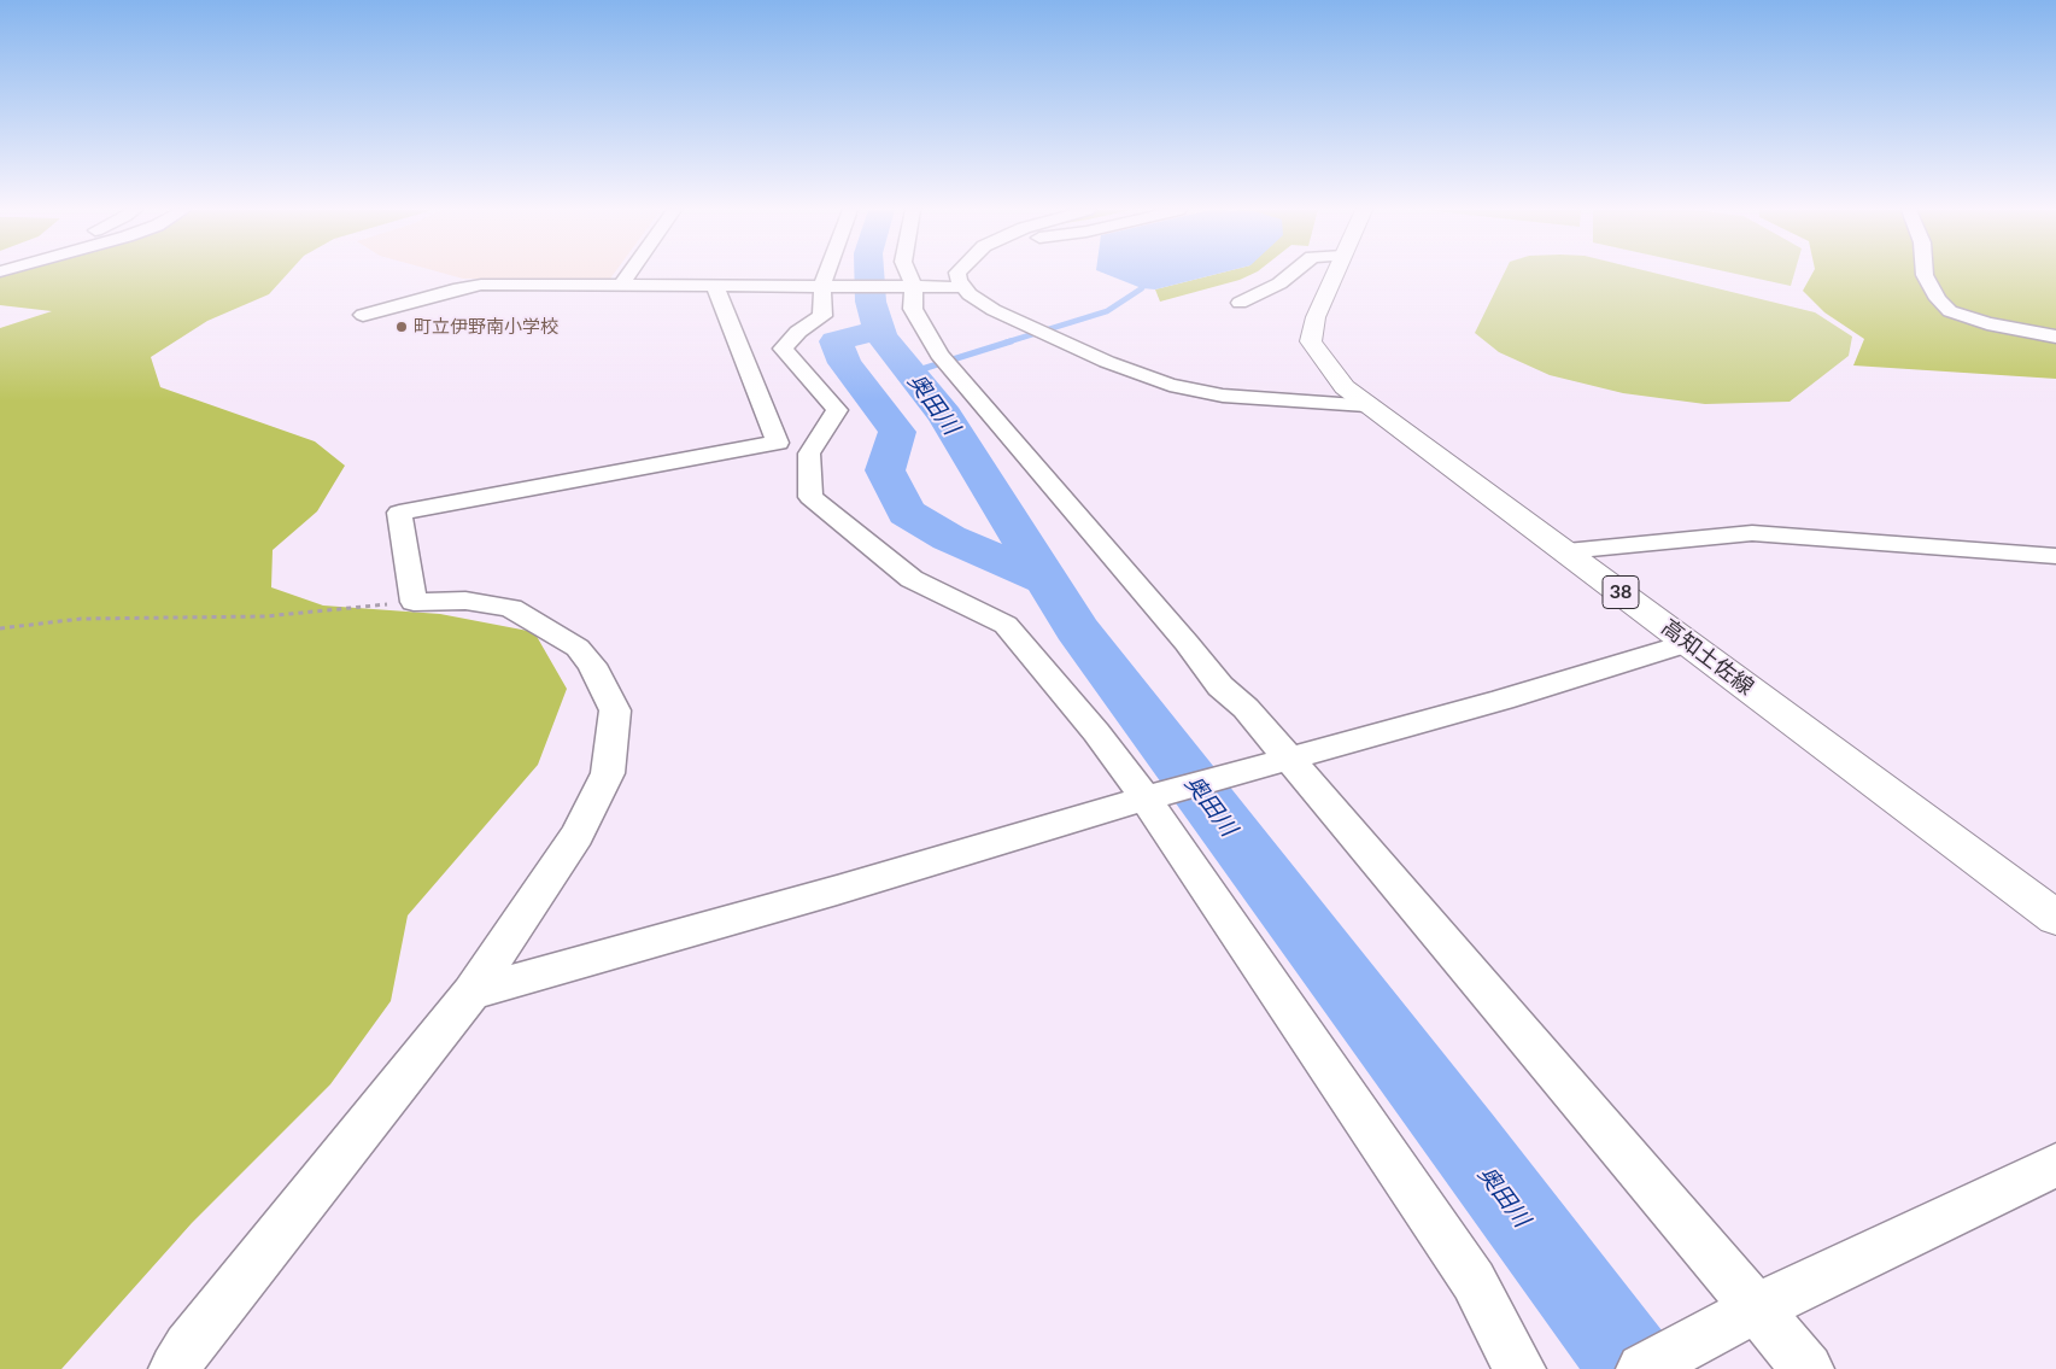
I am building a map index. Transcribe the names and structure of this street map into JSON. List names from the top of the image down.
{
  "streets": {
    "main road": ["38", "高知土佐線"]
  },
  "water": ["奥田川"],
  "places": ["町立伊野南小学校"]
}
